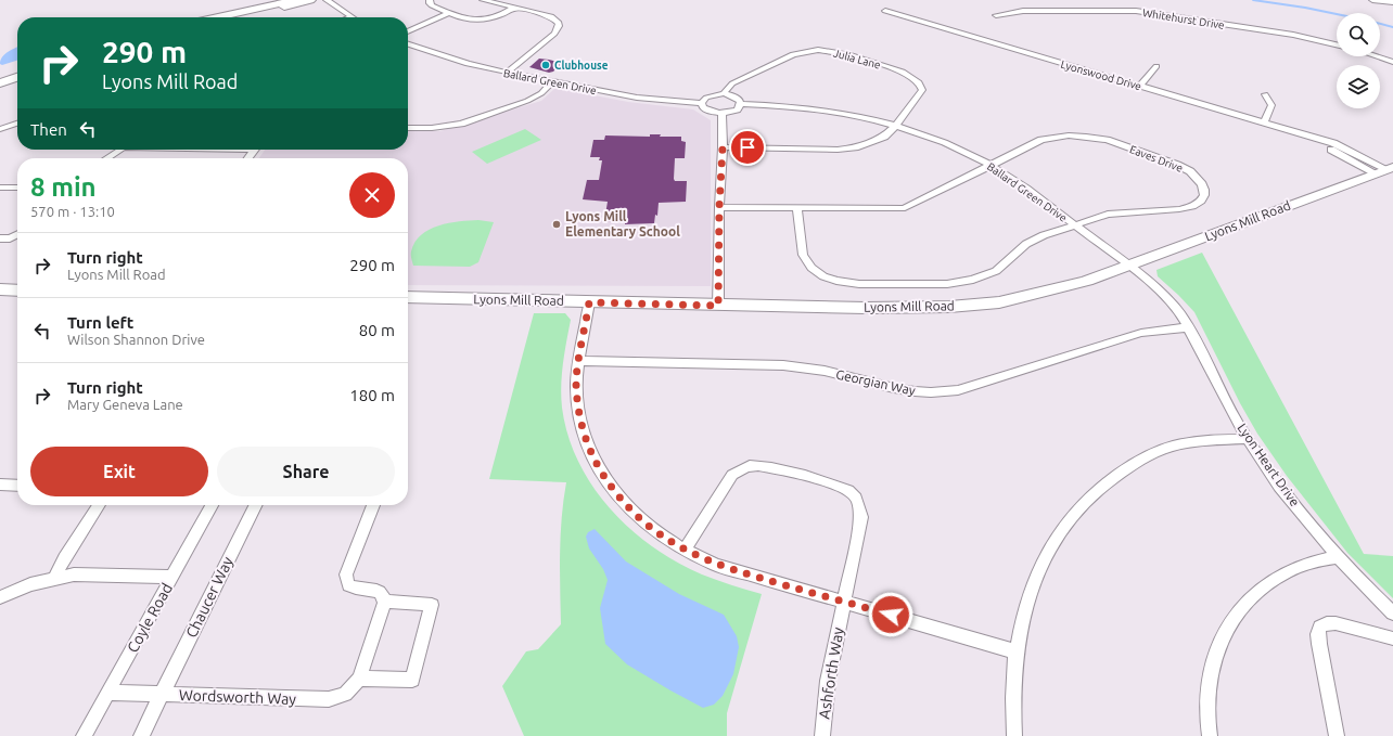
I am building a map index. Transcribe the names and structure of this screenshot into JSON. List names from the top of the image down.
{
  "streets": {
    "main road": ["Lyons Mill Road"],
    "street": [
      "Whitehurst Drive",
      "Julia Lane",
      "Lyonswood Drive",
      "Ballard Green Drive",
      "Eaves Drive",
      "Georgian Way",
      "Lyon Heart Drive",
      "Chaucer Way",
      "Coyle Road",
      "Ashforth Way",
      "Wordsworth Way"
    ]
  },
  "crossings": [
    ["Julia Lane", "Ballard Green Drive"],
    ["Lyonswood Drive", "Lyons Mill Road"],
    ["Ballard Green Drive", "Eaves Drive"],
    ["Ballard Green Drive", "Lyons Mill Road"],
    ["Ballard Green Drive", "Lyon Heart Drive"],
    ["Lyons Mill Road", "Lyon Heart Drive"],
    ["Georgian Way", "Lyon Heart Drive"],
    ["Chaucer Way", "Wordsworth Way"],
    ["Coyle Road", "Wordsworth Way"]
  ],
  "places": ["Clubhouse", "Lyons Mill Elementary School"],
  "page": {
    "turn": ["290 m", "Lyons Mill Road"],
    "then": "Then",
    "heading": ["8 min", "570 m · 13:10"],
    "list": [
      {
        "name": "Turn right",
        "note": "Lyons Mill Road",
        "value": "290 m"
      },
      {
        "name": "Turn left",
        "note": "Wilson Shannon Drive",
        "value": "80 m"
      },
      {
        "name": "Turn right",
        "note": "Mary Geneva Lane",
        "value": "180 m"
      }
    ],
    "buttons": ["Exit", "Share"]
  }
}
